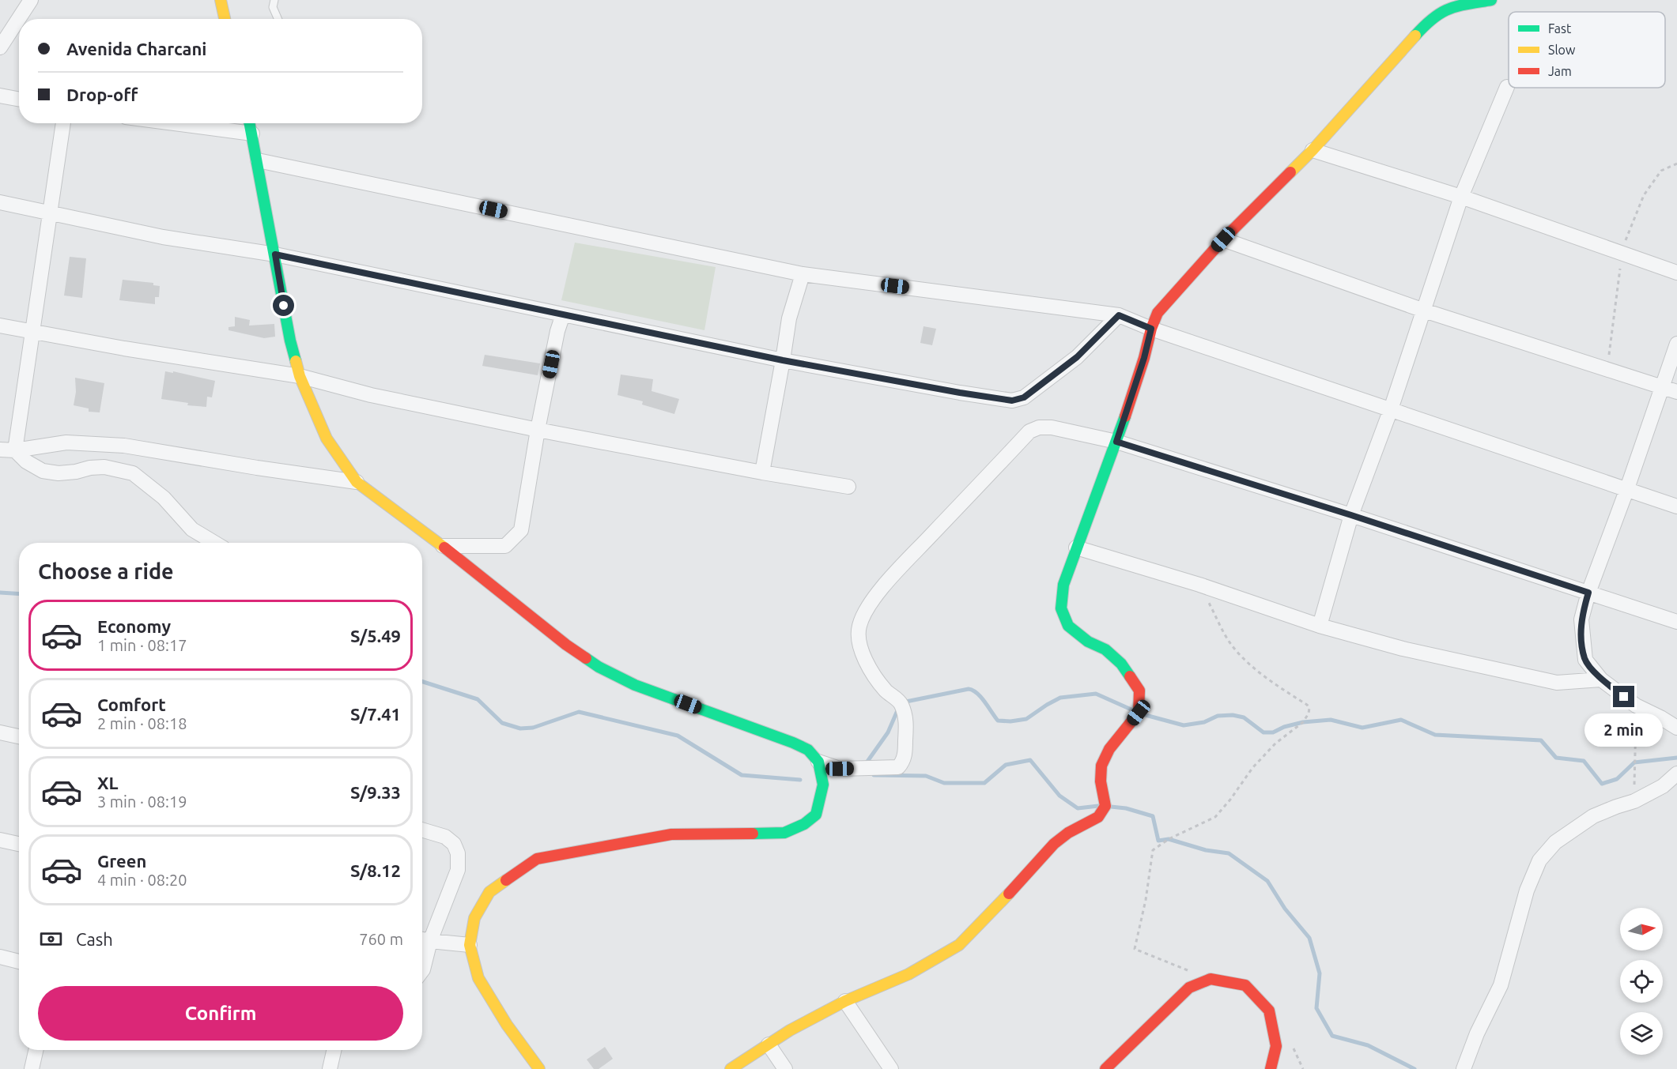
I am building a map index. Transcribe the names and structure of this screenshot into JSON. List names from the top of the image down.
{
  "legend": ["Fast", "Slow", "Jam"],
  "north": "right",
  "page": {
    "banner": ["Avenida Charcani", "Drop-off"],
    "heading": "Choose a ride",
    "list": [
      {
        "name": "Economy",
        "note": "1 min · 08:17",
        "value": "S/5.49"
      },
      {
        "name": "Comfort",
        "note": "2 min · 08:18",
        "value": "S/7.41"
      },
      {
        "name": "XL",
        "note": "3 min · 08:19",
        "value": "S/9.33"
      },
      {
        "name": "Green",
        "note": "4 min · 08:20",
        "value": "S/8.12"
      }
    ],
    "bubble": "2 min",
    "pay": ["Cash", "760 m"],
    "buttons": "Confirm"
  }
}
